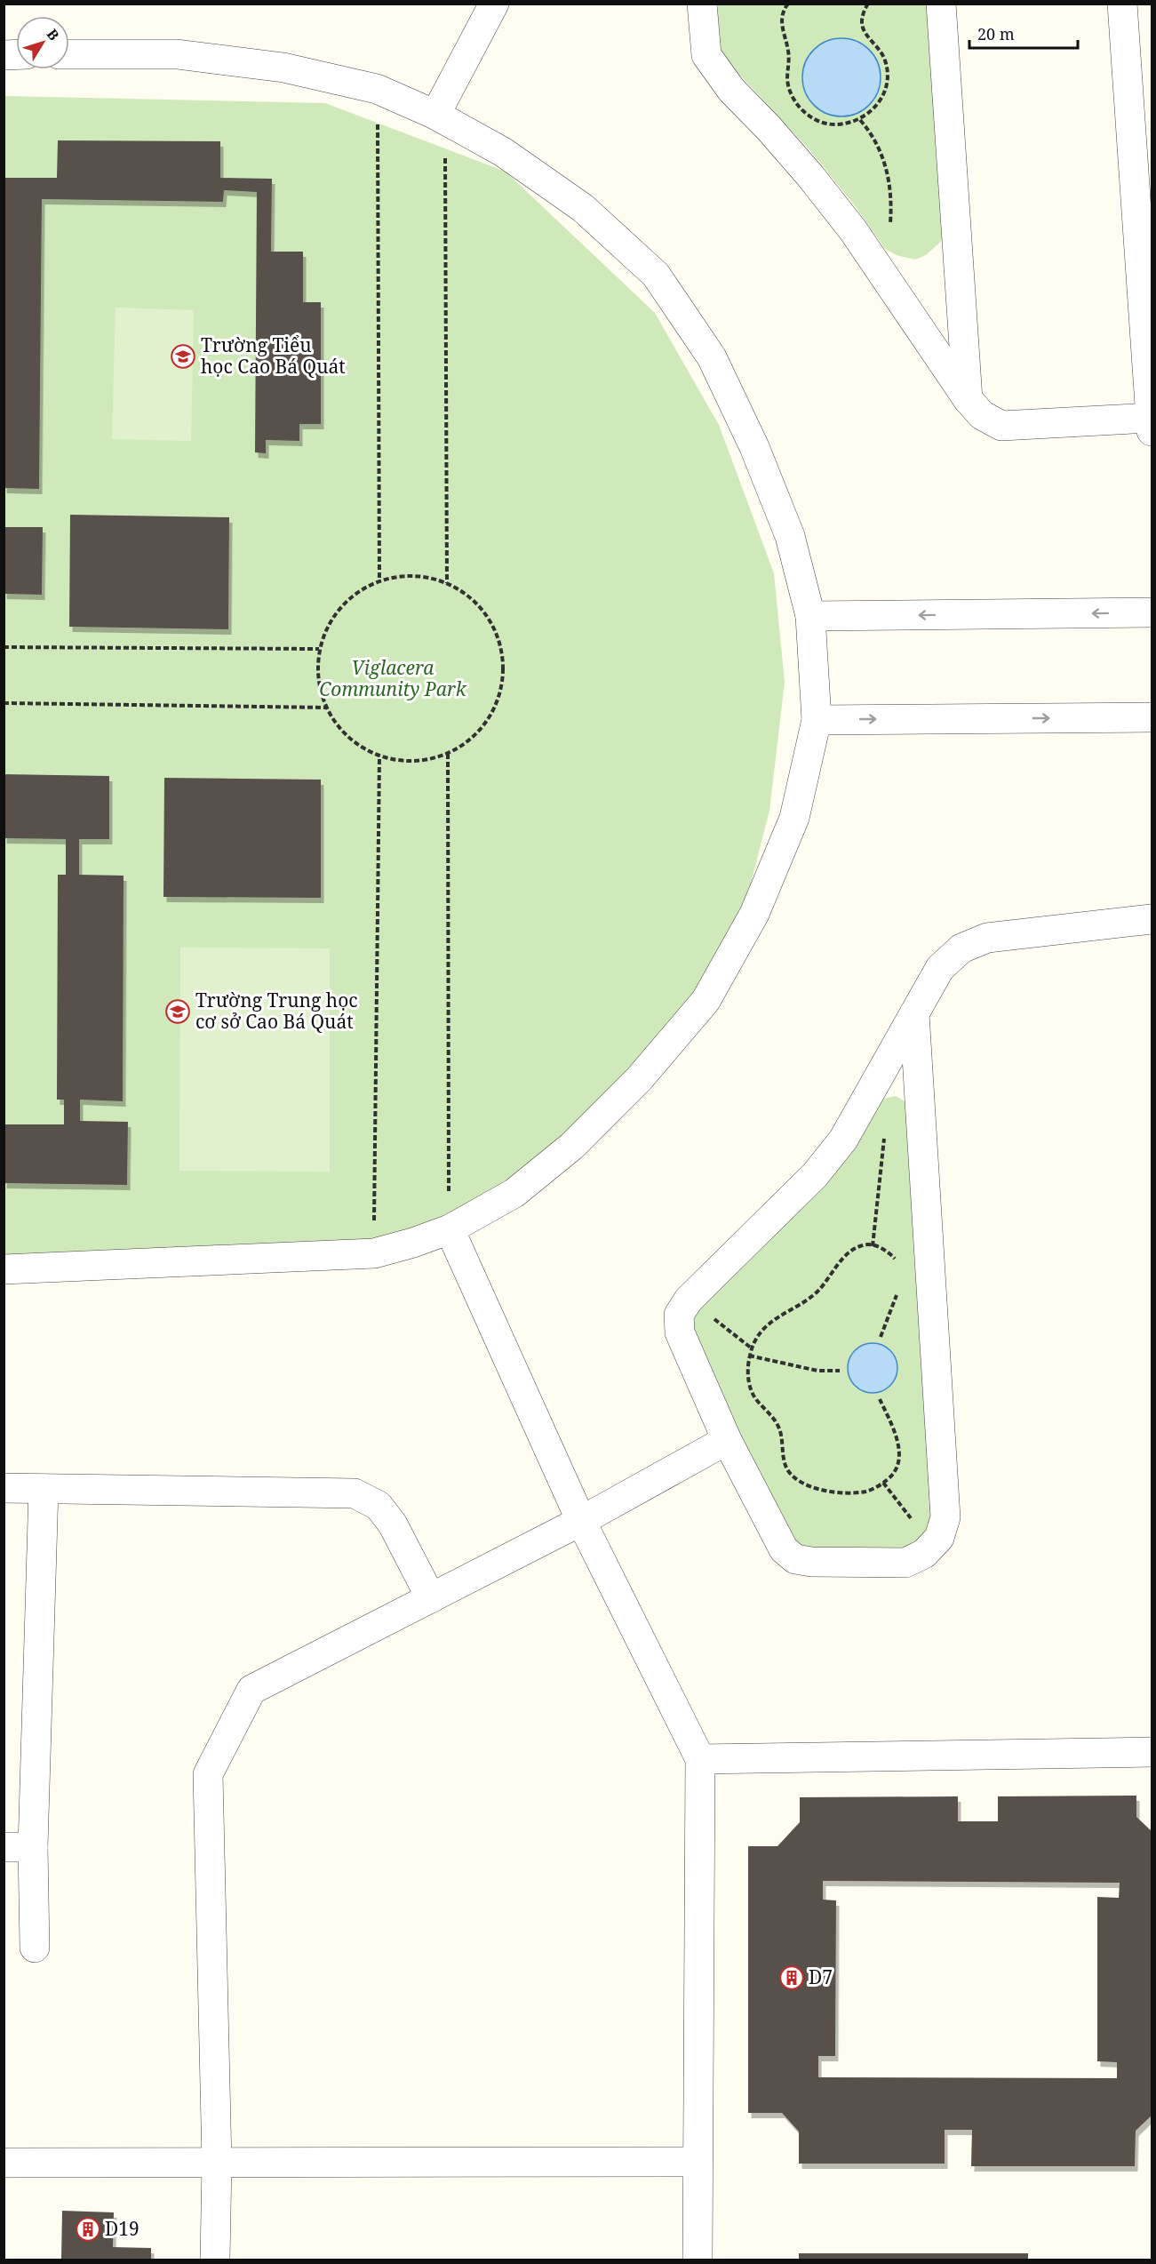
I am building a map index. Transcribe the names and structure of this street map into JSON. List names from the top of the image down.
{
  "parks": ["Viglacera Community Park"],
  "places": {
    "school or university": ["Trường Tiểu học Cao Bá Quát", "Trường Trung học cơ sở Cao Bá Quát"],
    "building": ["D7", "D19"]
  },
  "scale_bar": "20 m",
  "north": "top right"
}
